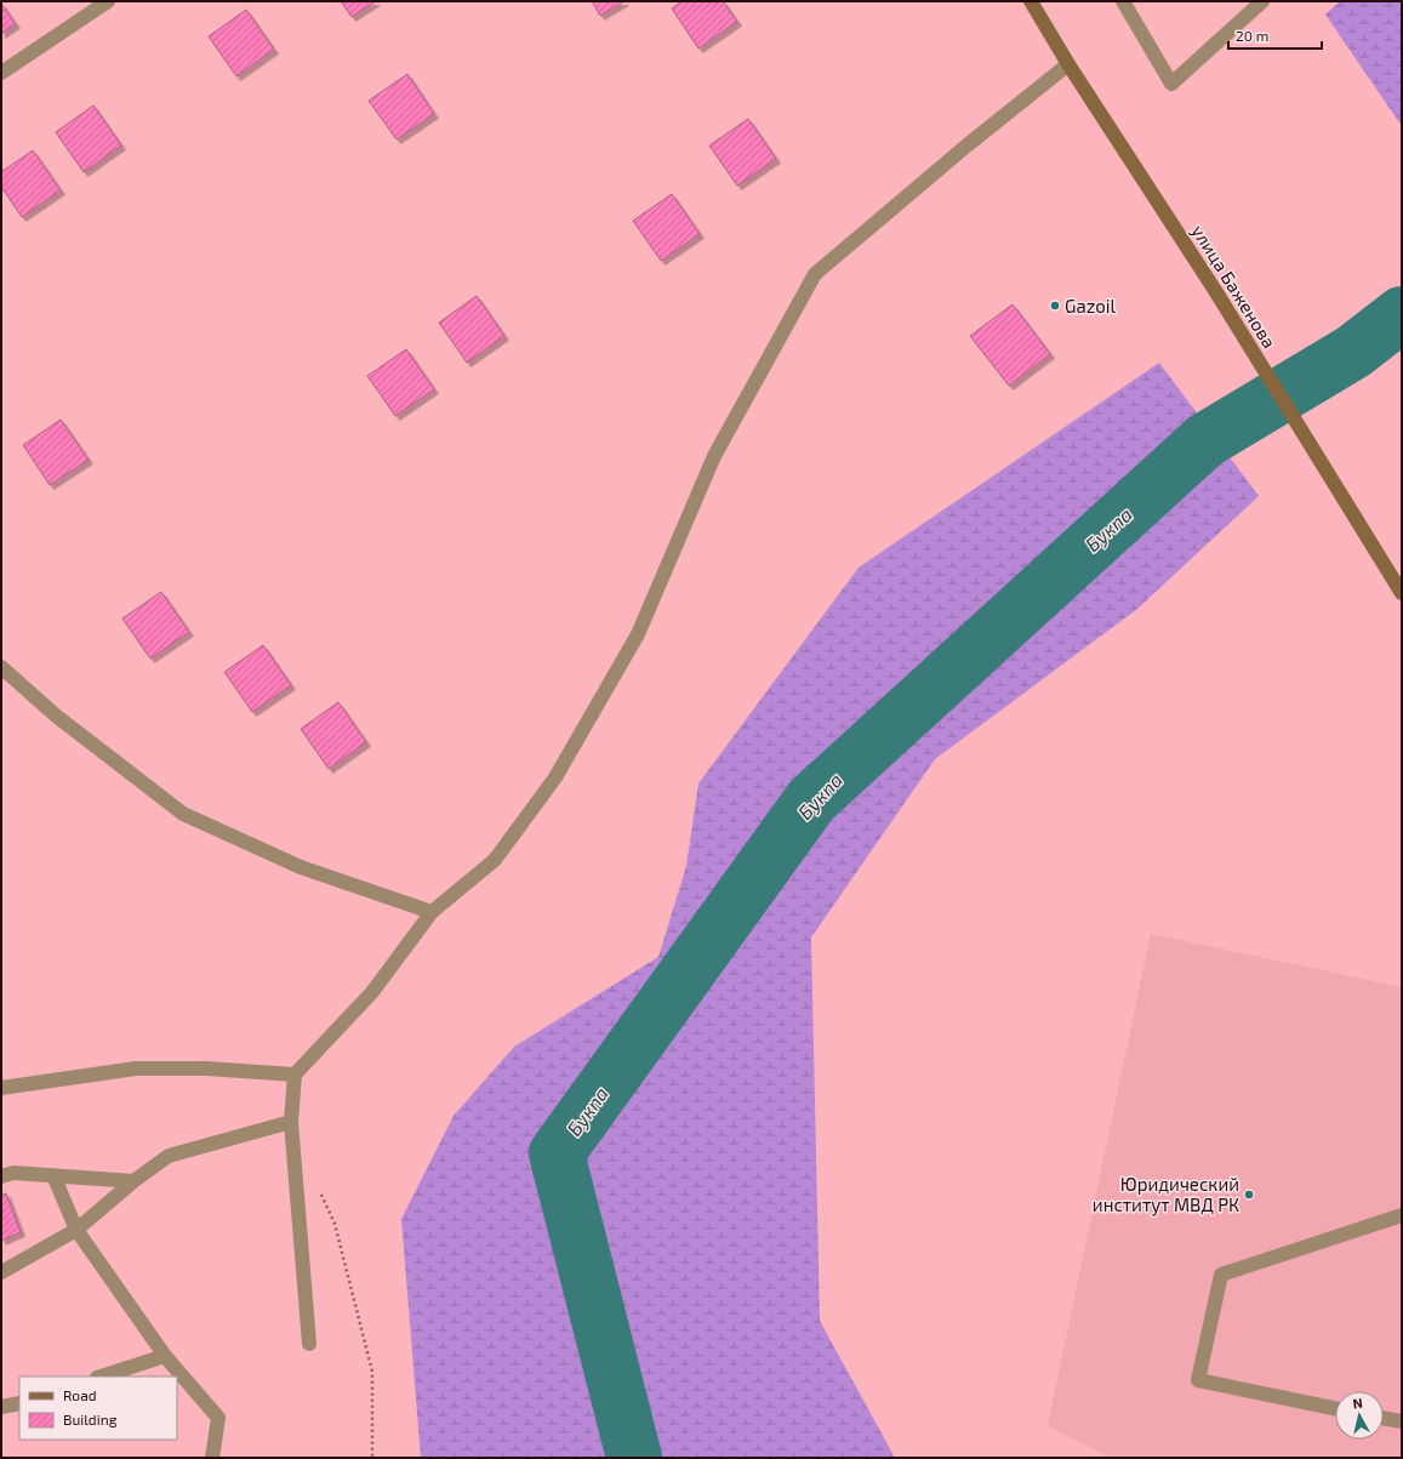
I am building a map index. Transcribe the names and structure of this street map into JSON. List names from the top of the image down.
{
  "streets": {
    "main road": ["улица Баженова"]
  },
  "water": ["Букпа"],
  "places": ["Gazoil", "Юридический институт МВД РК"],
  "legend": ["Road", "Building"],
  "scale_bar": "20 m",
  "north": "top"
}
